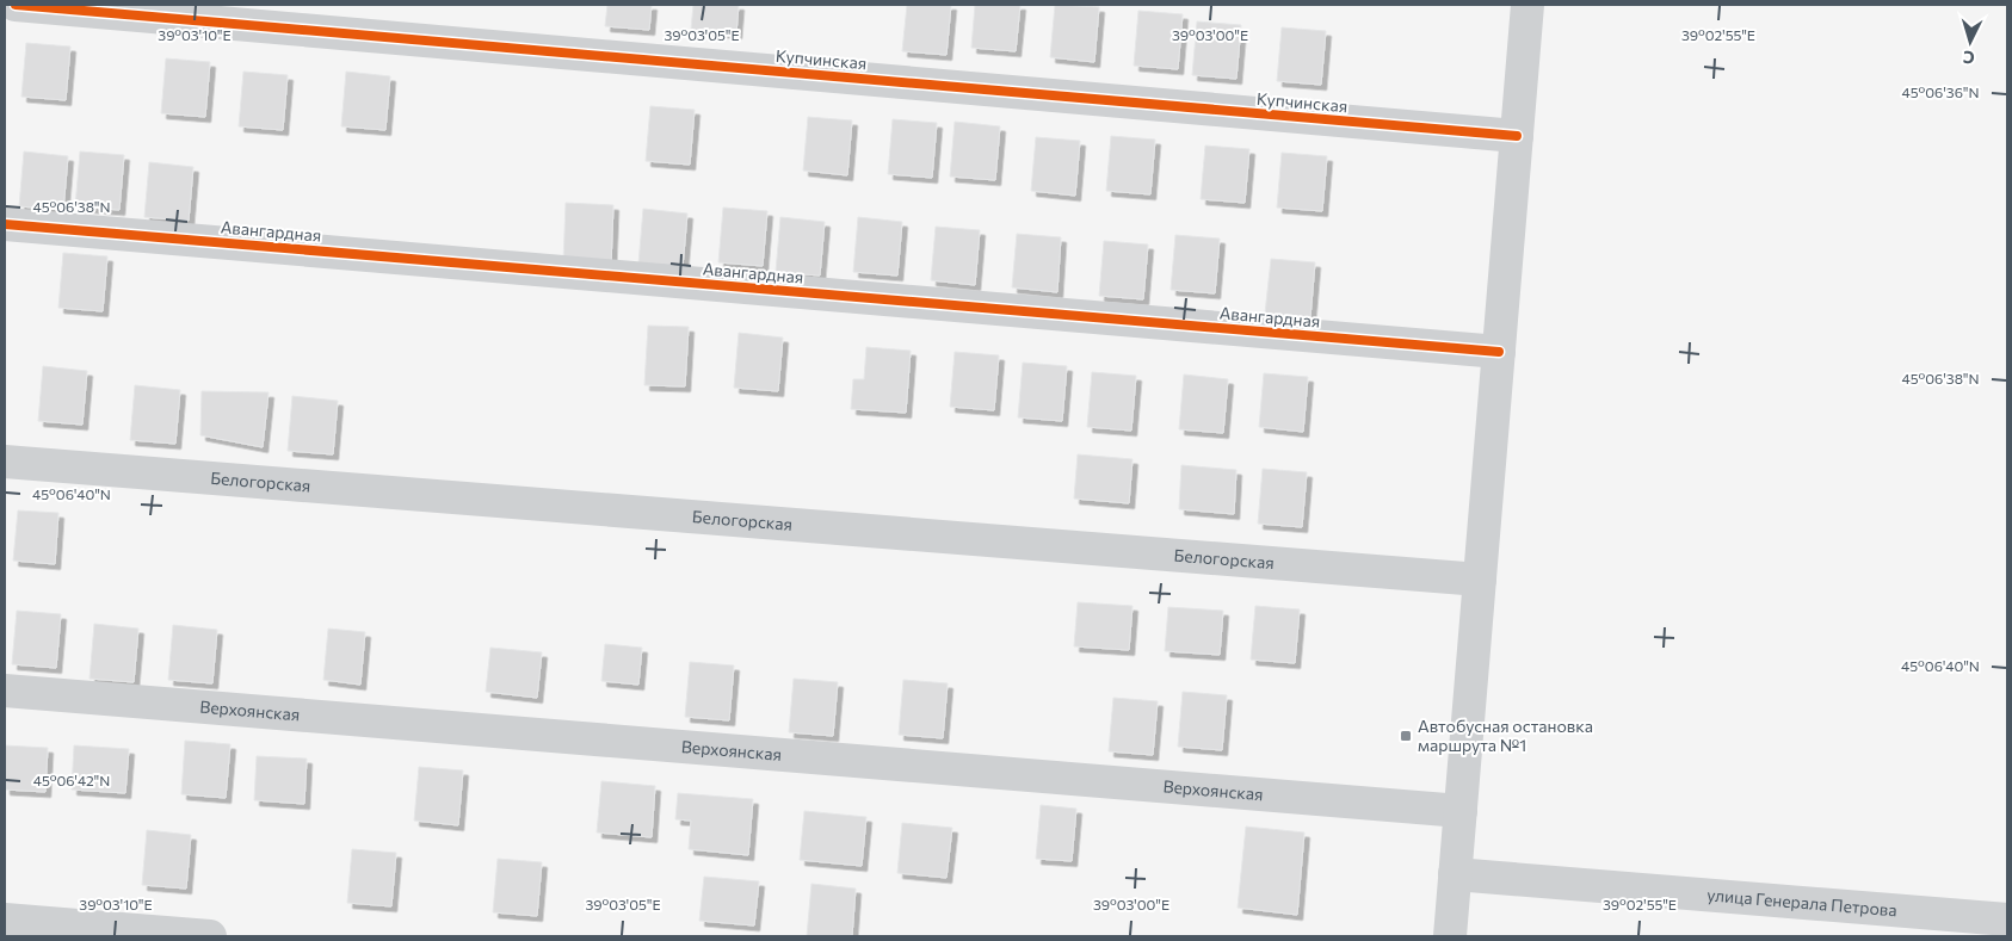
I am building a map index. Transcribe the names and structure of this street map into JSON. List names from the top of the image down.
{
  "streets": {
    "street": [
      "Купчинская",
      "Авангардная",
      "Белогорская",
      "Верхоянская",
      "улица Генерала Петрова"
    ]
  },
  "places": {
    "transit": ["Автобусная остановка маршрута №1"]
  },
  "north": "bottom",
  "coordinates": [
    "39°03'10\"E",
    "39°03'05\"E",
    "39°03'00\"E",
    "39°02'55\"E",
    "45°06'36\"N",
    "45°06'38\"N",
    "45°06'40\"N",
    "45°06'42\"N"
  ]
}
